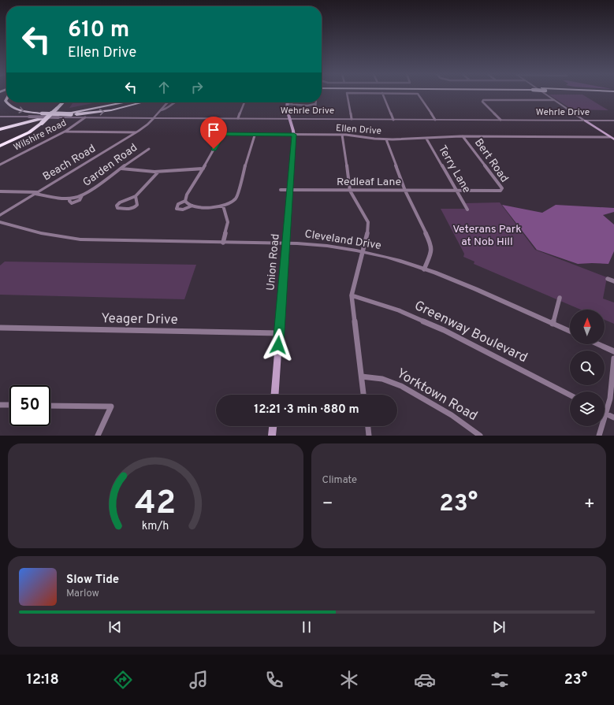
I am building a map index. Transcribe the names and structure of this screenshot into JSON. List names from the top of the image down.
{
  "streets": {
    "main road": ["Union Road"],
    "street": [
      "Wehrle Drive",
      "Ellen Drive",
      "Wilshire Road",
      "Bert Road",
      "Beach Road",
      "Garden Road",
      "Terry Lane",
      "Redleaf Lane",
      "Cleveland Drive",
      "Yeager Drive",
      "Greenway Boulevard",
      "Yorktown Road"
    ]
  },
  "crossings": [
    ["Wehrle Drive", "Wilshire Road"],
    ["Wehrle Drive", "Beach Road"],
    ["Wehrle Drive", "Union Road"],
    ["Ellen Drive", "Bert Road"],
    ["Ellen Drive", "Terry Lane"],
    ["Ellen Drive", "Union Road"],
    ["Bert Road", "Terry Lane"],
    ["Bert Road", "Redleaf Lane"],
    ["Beach Road", "Garden Road"],
    ["Terry Lane", "Redleaf Lane"],
    ["Redleaf Lane", "Union Road"],
    ["Cleveland Drive", "Union Road"],
    ["Union Road", "Yeager Drive"]
  ],
  "parks": ["Veterans Park at Nob Hill"],
  "north": "top",
  "page": {
    "turn": ["610 m", "Ellen Drive"],
    "limit": "50",
    "trip": "12:21 · 3 min · 880 m",
    "tile": "Climate",
    "heat": ["−", "23°", "+"],
    "song": ["Slow Tide", "Marlow"],
    "tabs": ["12:18", "23°"],
    "gauge": ["42", "km/h"]
  }
}
